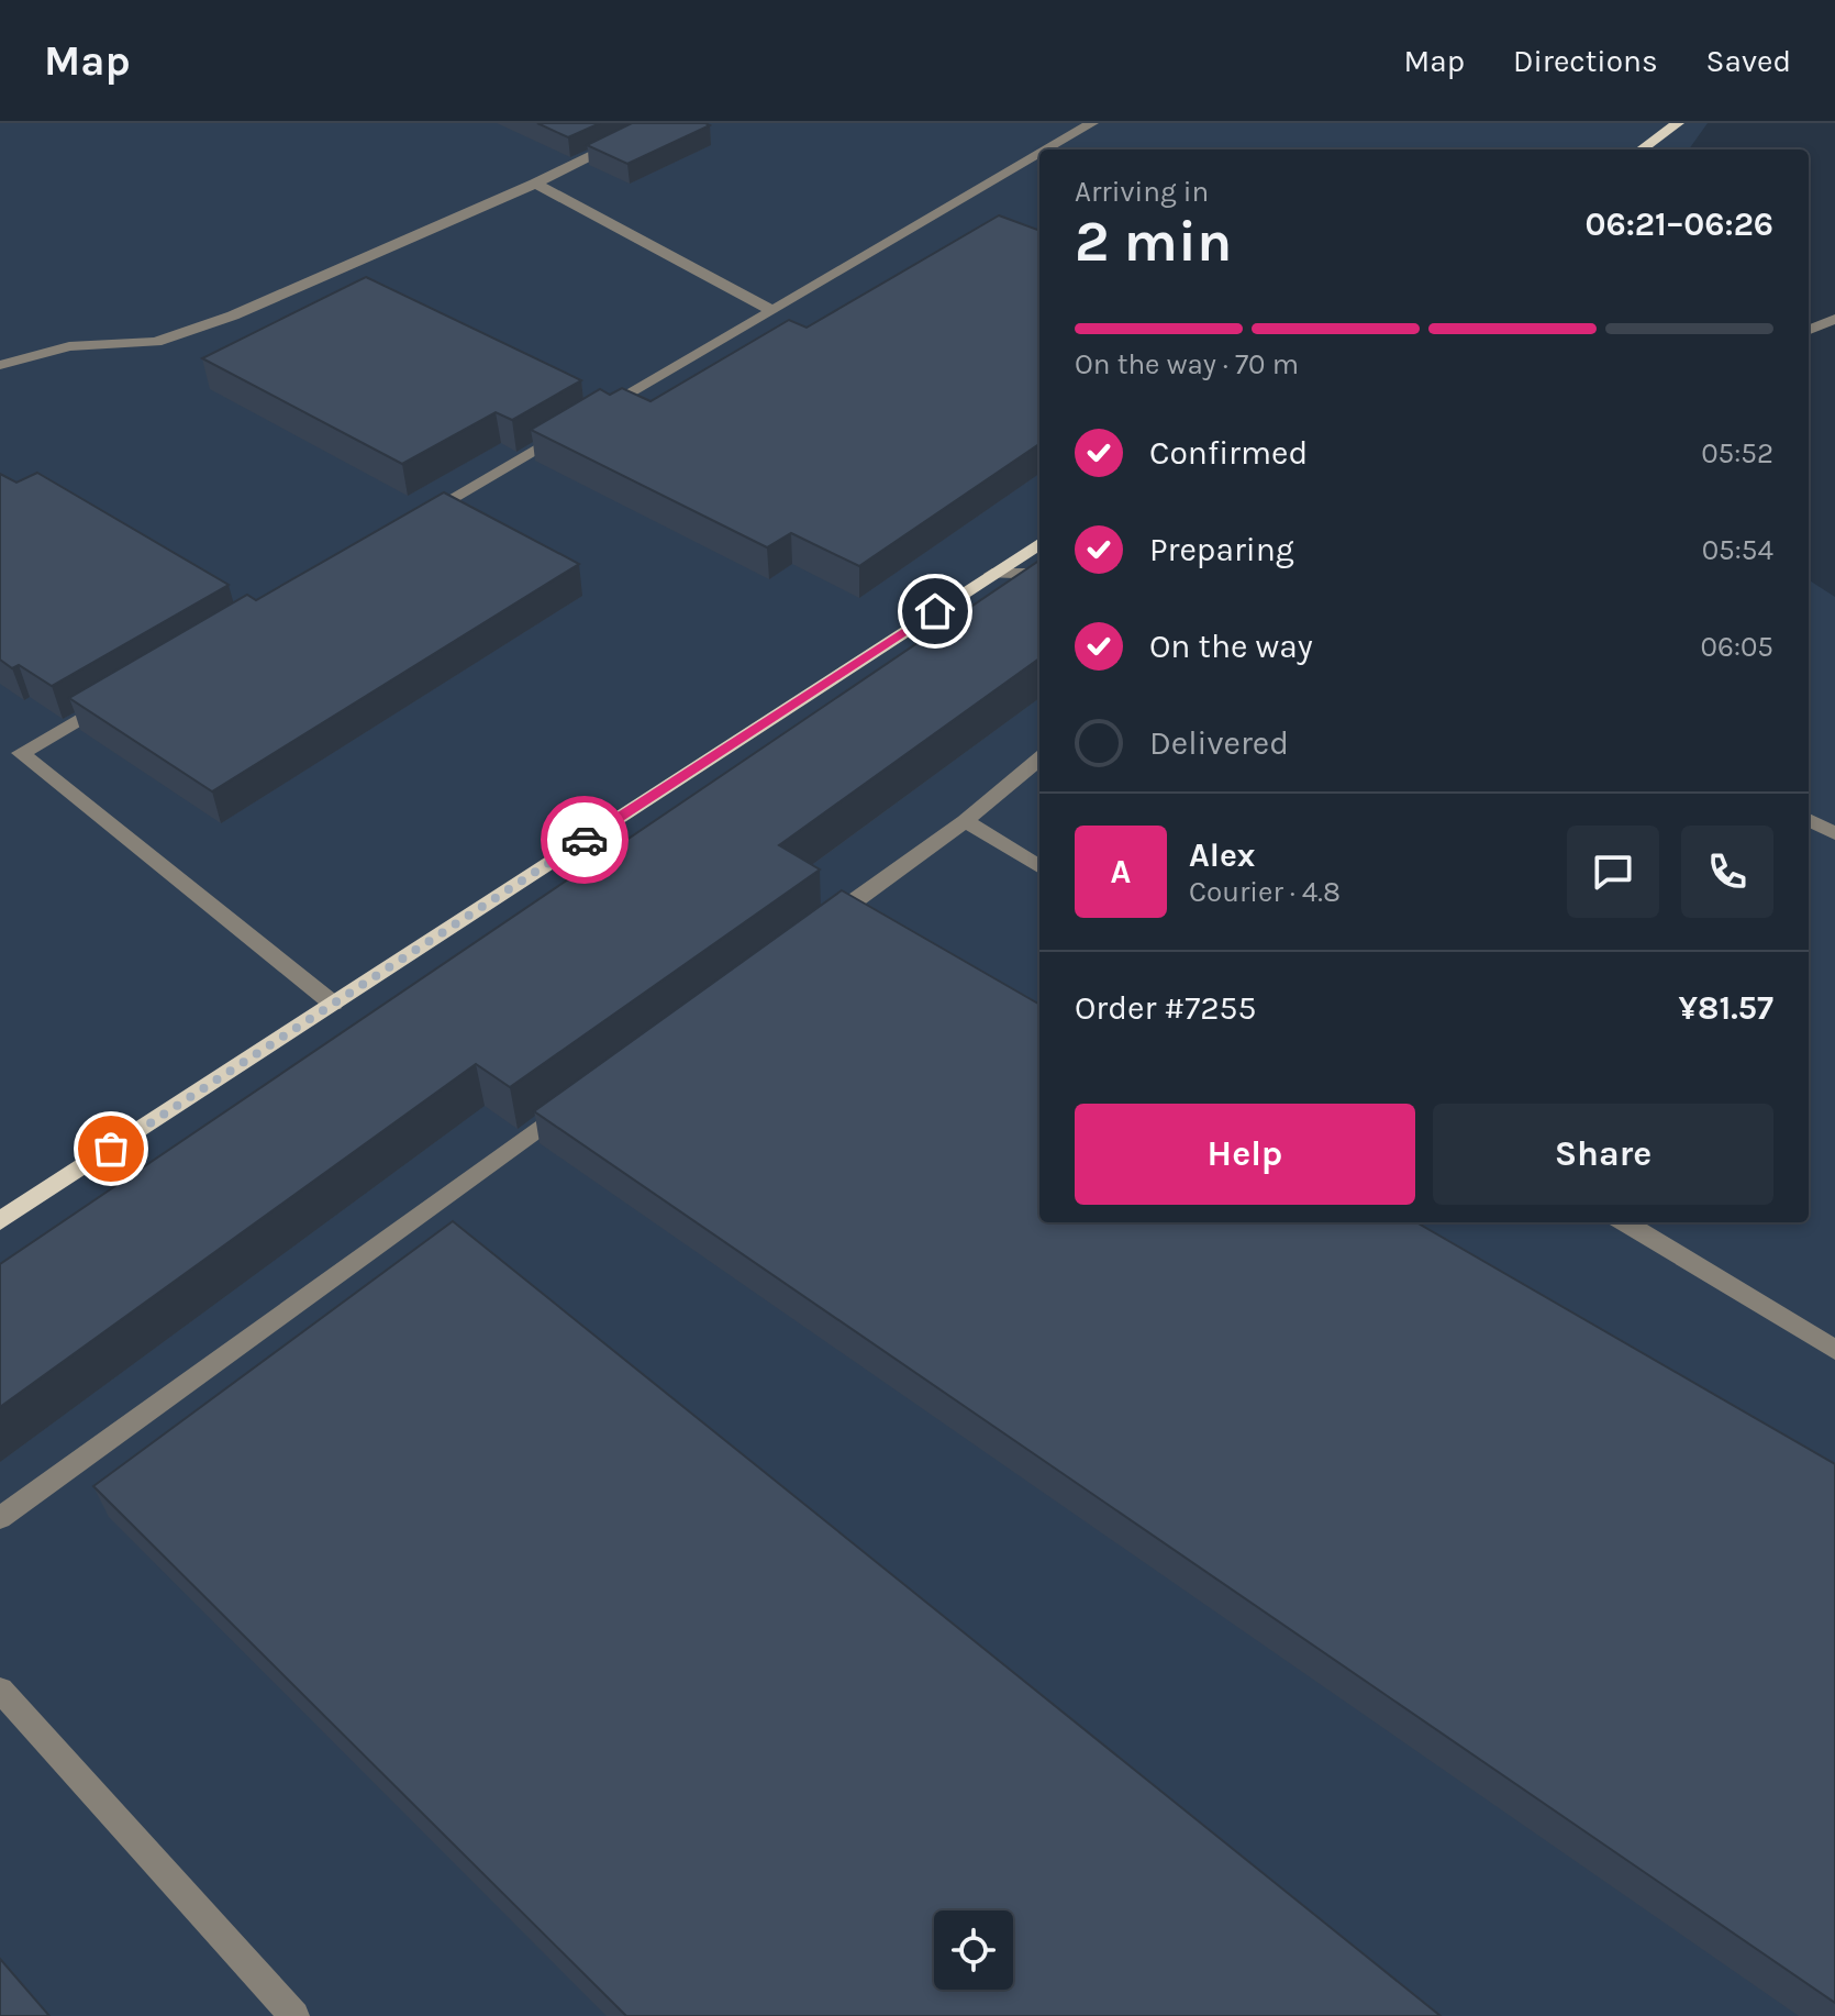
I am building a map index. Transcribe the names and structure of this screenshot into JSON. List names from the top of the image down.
{
  "page": {
    "header": "Map",
    "nav": ["Map", "Directions", "Saved"],
    "heading": ["2 min", "Arriving in", "06:21–06:26"],
    "panel": [
      "Alex",
      "Courier · 4.8",
      "Order #7255",
      "¥81.57"
    ],
    "bar": "On the way · 70 m",
    "list": [
      ["Confirmed", "05:52"],
      ["Preparing", "05:54"],
      ["On the way", "06:05"],
      "Delivered"
    ],
    "round": "A",
    "buttons": ["Help", "Share"]
  }
}
